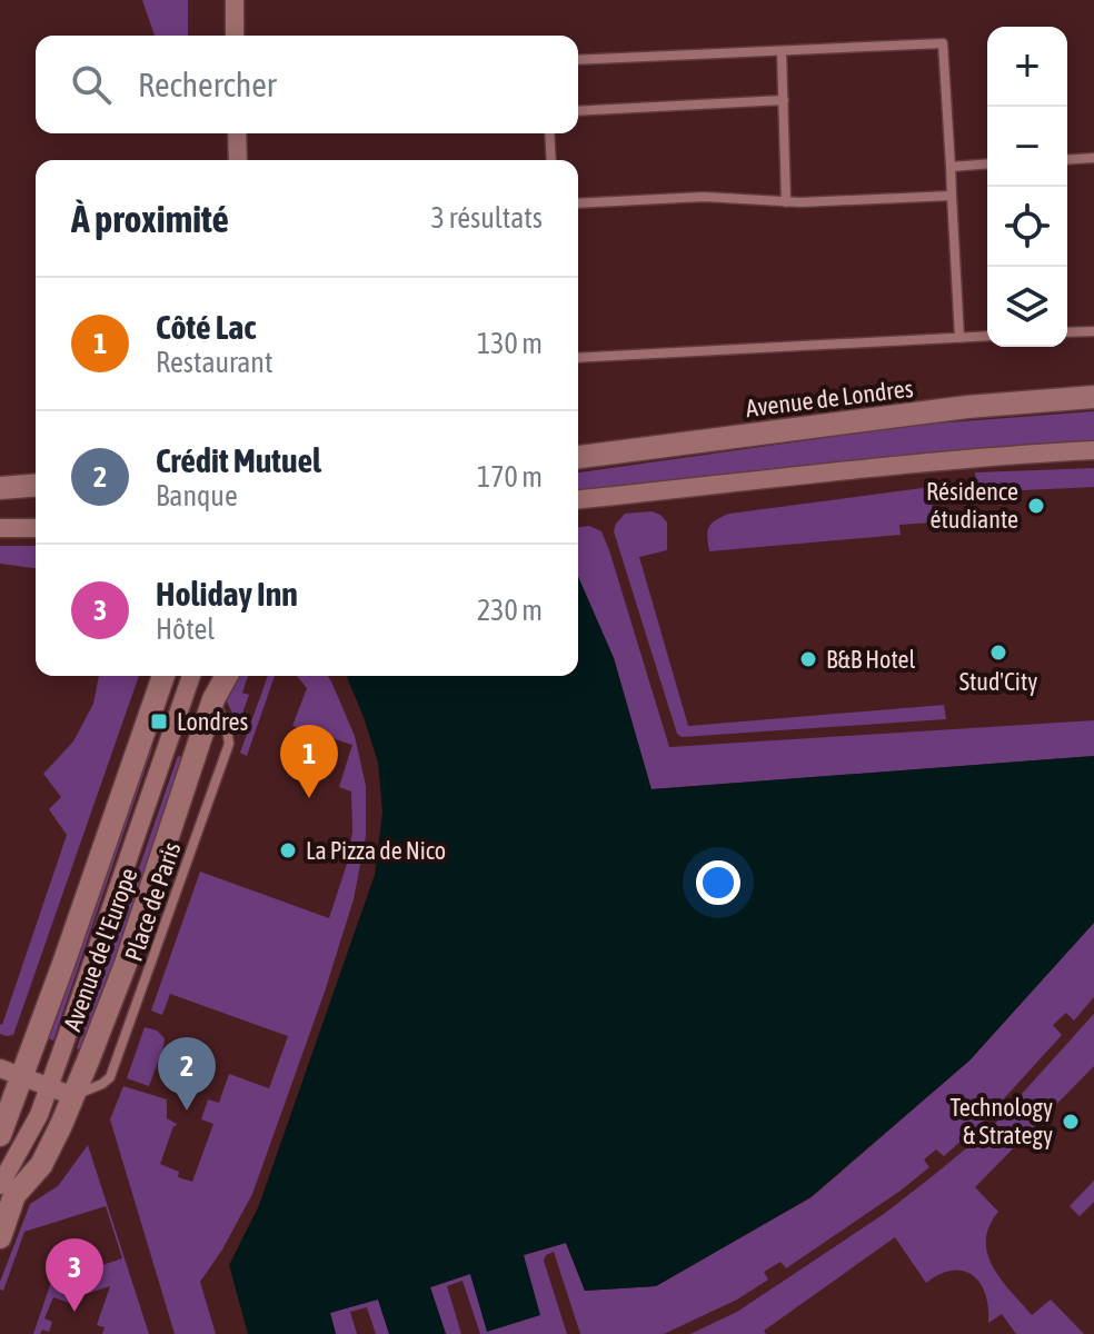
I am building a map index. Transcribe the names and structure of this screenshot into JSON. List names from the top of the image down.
{
  "streets": {
    "street": ["Avenue de Londres", "Avenue de l'Europe"]
  },
  "places": {
    "other": [
      "Résidence étudiante",
      "Stud'City",
      "B&B Hotel",
      "La Pizza de Nico",
      "Technology & Strategy"
    ],
    "transit": ["Londres"]
  },
  "page": {
    "map_buttons": ["+", "−"],
    "search": "Rechercher",
    "heading": ["À proximité", "3 résultats"],
    "list": [
      {
        "mark": "1",
        "name": "Côté Lac",
        "note": "Restaurant",
        "value": "130 m"
      },
      {
        "mark": "2",
        "name": "Crédit Mutuel",
        "note": "Banque",
        "value": "170 m"
      },
      {
        "mark": "3",
        "name": "Holiday Inn",
        "note": "Hôtel",
        "value": "230 m"
      }
    ],
    "pins": ["1", "2", "3"]
  }
}
